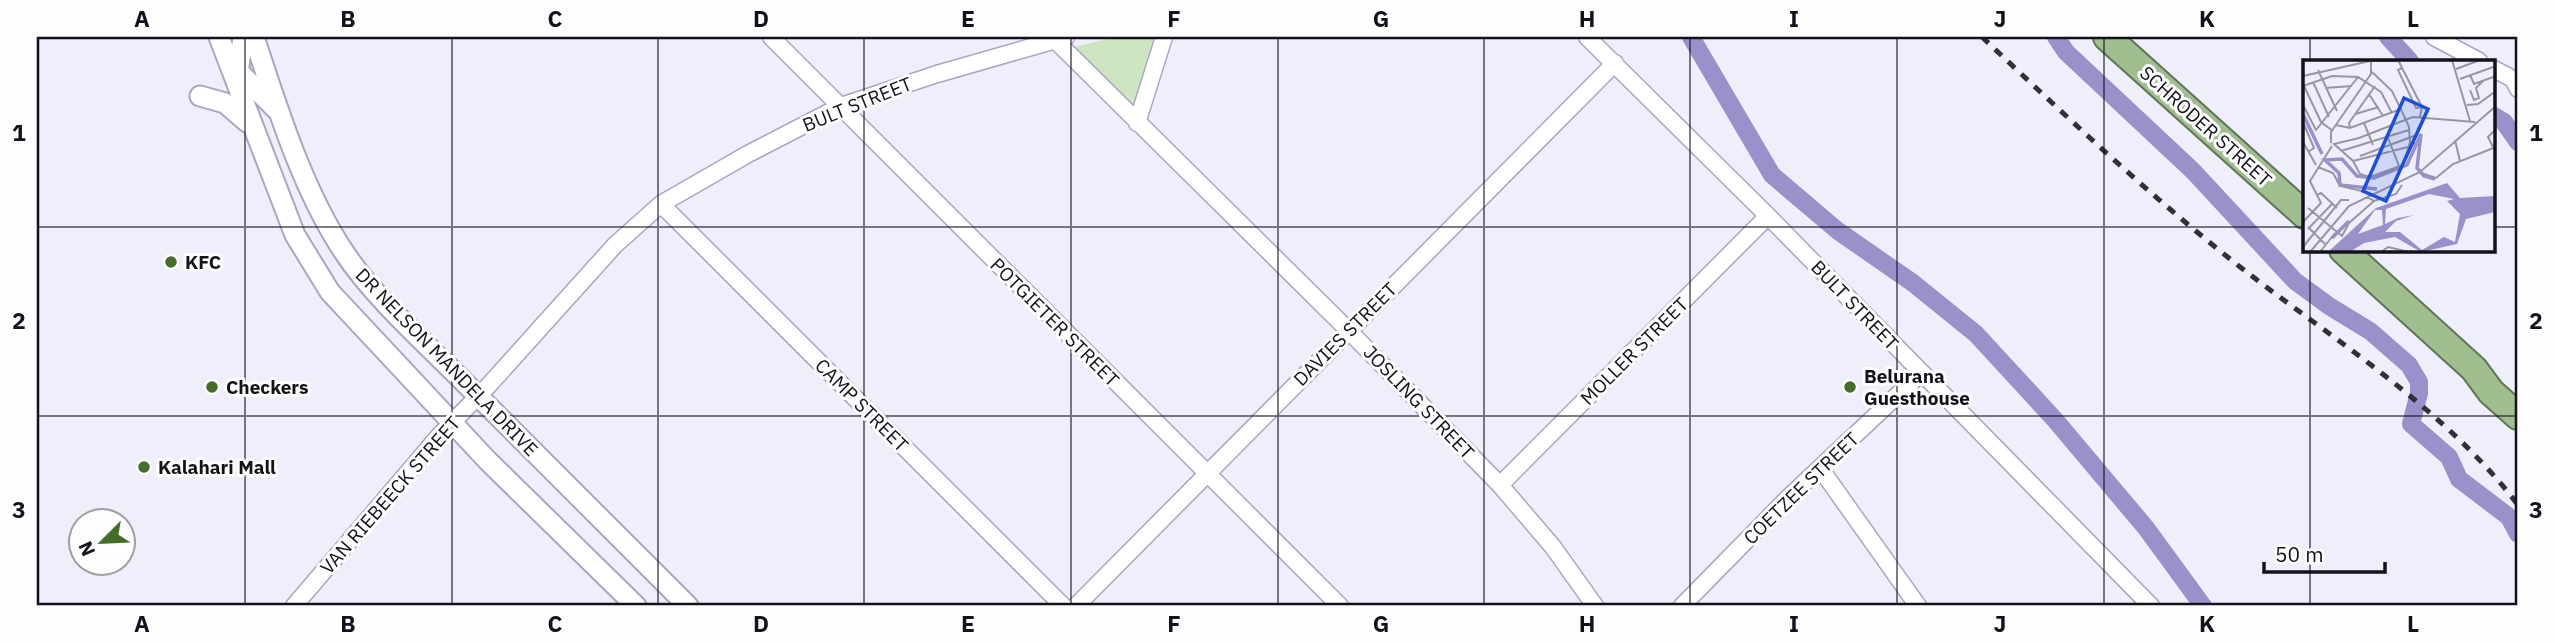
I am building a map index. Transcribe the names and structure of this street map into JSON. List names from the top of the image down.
{
  "streets": {
    "highway": ["SCHRODER STREET"],
    "street": [
      "BULT STREET",
      "POTGIETER STREET",
      "DAVIES STREET",
      "MOLLER STREET",
      "DR NELSON MANDELA DRIVE",
      "JOSLING STREET",
      "CAMP STREET",
      "COETZEE STREET",
      "VAN RIEBEECK STREET"
    ]
  },
  "crossings": [
    ["BULT STREET", "POTGIETER STREET"],
    ["BULT STREET", "DAVIES STREET"],
    ["BULT STREET", "MOLLER STREET"],
    ["BULT STREET", "JOSLING STREET"],
    ["BULT STREET", "CAMP STREET"],
    ["BULT STREET", "COETZEE STREET"],
    ["BULT STREET", "VAN RIEBEECK STREET"],
    ["POTGIETER STREET", "DAVIES STREET"],
    ["DAVIES STREET", "JOSLING STREET"],
    ["MOLLER STREET", "JOSLING STREET"],
    ["DR NELSON MANDELA DRIVE", "VAN RIEBEECK STREET"],
    ["CAMP STREET", "VAN RIEBEECK STREET"]
  ],
  "places": [
    "KFC",
    "Checkers",
    "Belurana Guesthouse",
    "Kalahari Mall"
  ],
  "scale_bar": "50 m",
  "north": "bottom left",
  "grid": {
    "columns": [
      "A",
      "B",
      "C",
      "D",
      "E",
      "F",
      "G",
      "H",
      "I",
      "J",
      "K",
      "L"
    ],
    "rows": ["1", "2", "3"]
  }
}
